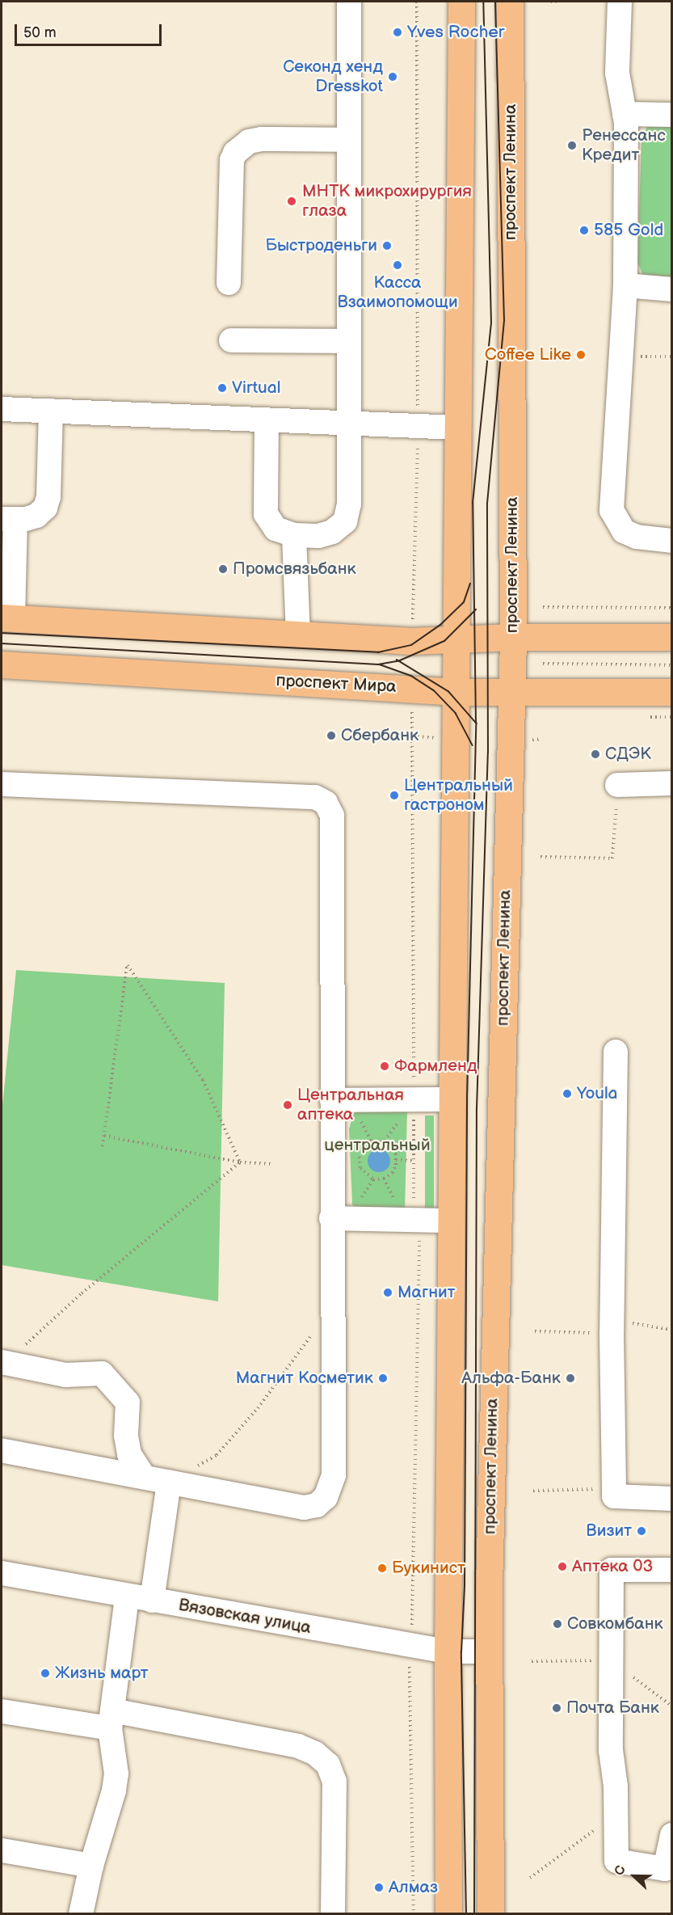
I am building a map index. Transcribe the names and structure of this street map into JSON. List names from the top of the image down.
{
  "streets": {
    "main road": ["проспект Ленина", "проспект Мира"],
    "street": ["Вязовская улица"]
  },
  "crossings": [
    ["проспект Ленина", "проспект Мира"],
    ["проспект Ленина", "Вязовская улица"]
  ],
  "parks": ["центральный"],
  "places": [
    "Yves Rocher",
    "Секонд хенд Dresskot",
    "Ренессанс Кредит",
    "МНТК микрохирургия глаза",
    "585 Gold",
    "Быстроденьги",
    "Касса Взаимопомощи",
    "Coffee Like",
    "Virtual",
    "Промсвязьбанк",
    "Сбербанк",
    "СДЭК",
    "Центральный гастроном",
    "Фармленд",
    "Youla",
    "Центральная аптека",
    "Магнит",
    "Магнит Косметик",
    "Альфа-Банк",
    "Визит",
    "Аптека 03",
    "Букинист",
    "Совкомбанк",
    "Жизнь март",
    "Почта Банк",
    "Алмаз"
  ],
  "scale_bar": "50 m",
  "north": "left"
}
